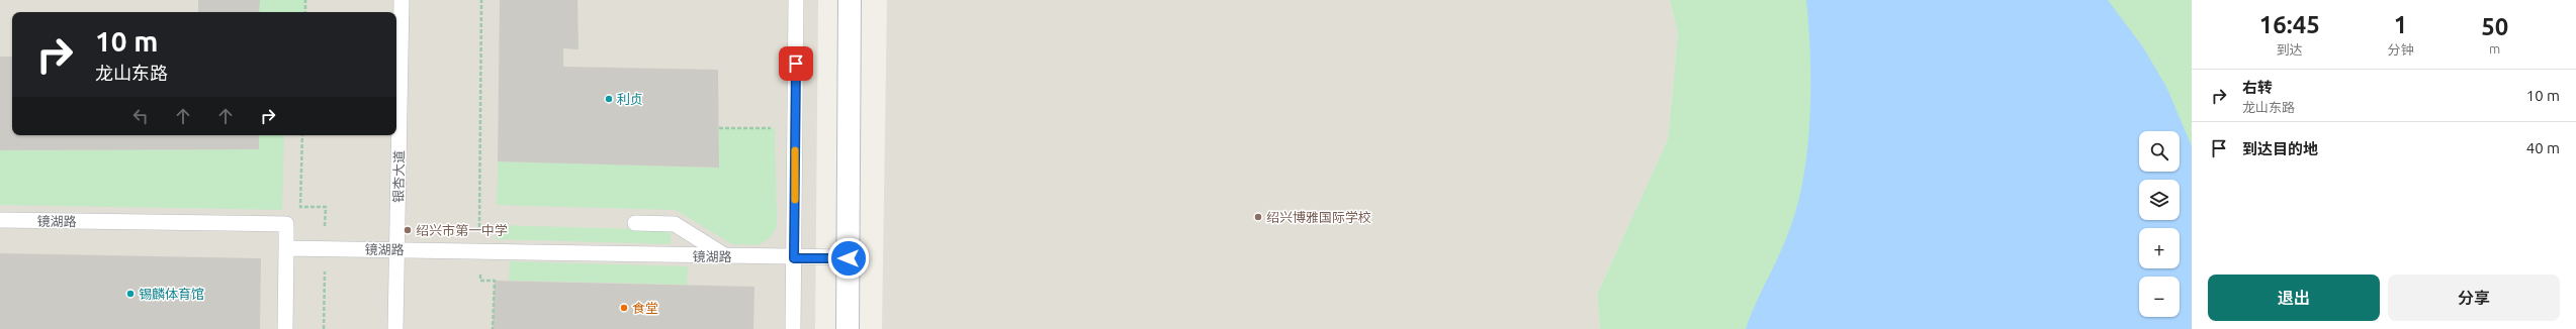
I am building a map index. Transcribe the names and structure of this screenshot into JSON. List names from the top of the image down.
{
  "streets": {
    "lane": ["银杏大道", "镜湖路"]
  },
  "crossings": [
    ["银杏大道", "镜湖路"]
  ],
  "places": [
    "利贞",
    "绍兴博雅国际学校",
    "绍兴市第一中学",
    "锡麟体育馆",
    "食堂"
  ],
  "page": {
    "eta": [
      "16:45",
      "到达",
      "1",
      "分钟",
      "50",
      "m"
    ],
    "turn": ["10 m", "龙山东路"],
    "list": [
      {
        "name": "右转",
        "note": "龙山东路",
        "value": "10 m"
      },
      {
        "name": "到达目的地",
        "value": "40 m"
      }
    ],
    "map_buttons": ["+", "−"],
    "buttons": ["退出", "分享"]
  }
}
